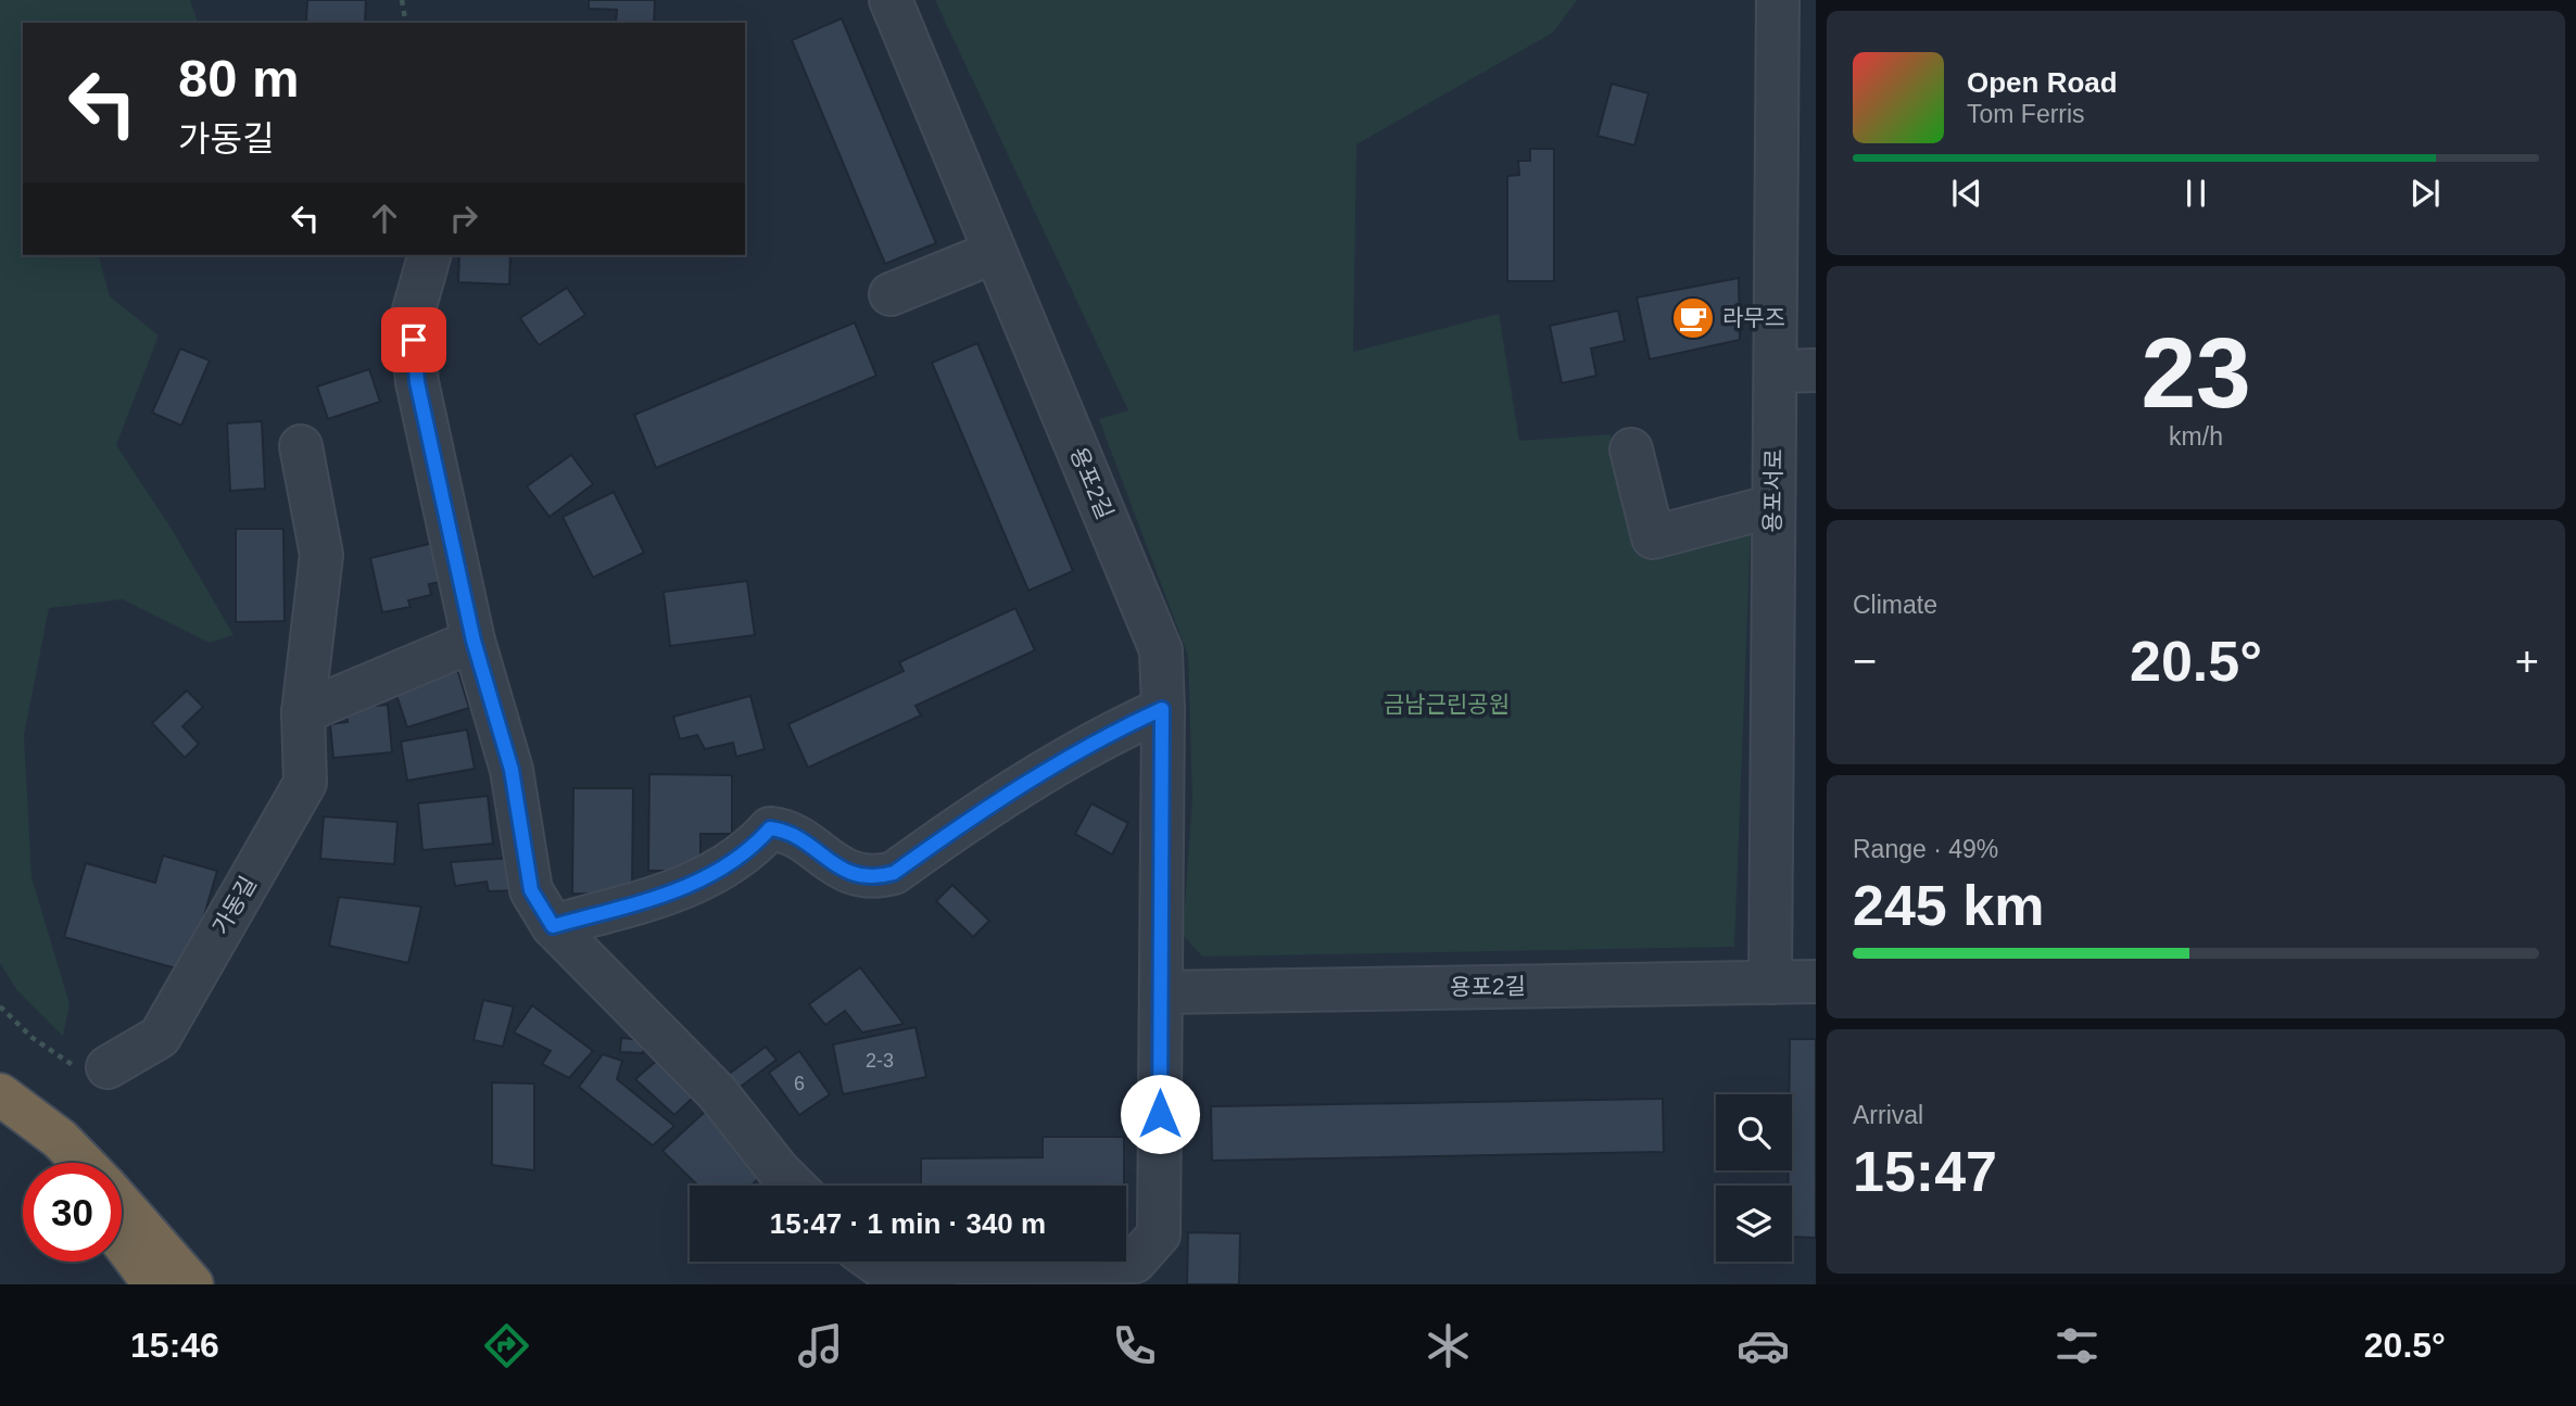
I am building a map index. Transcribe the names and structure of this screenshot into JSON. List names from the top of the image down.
{
  "streets": {
    "street": ["용포2길", "용포서로", "가동길"]
  },
  "crossings": [
    ["용포2길", "용포서로"]
  ],
  "parks": ["금남근린공원"],
  "places": {
    "cafe": ["라무즈"]
  },
  "house_numbers": ["2-3", "6"],
  "page": {
    "turn": ["80 m", "가동길"],
    "song": ["Open Road", "Tom Ferris"],
    "tile": [
      ["23", "km/h"],
      "Climate",
      ["Range · 49%", "245 km"],
      ["Arrival", "15:47"]
    ],
    "heat": ["−", "20.5°", "+"],
    "limit": "30",
    "trip": "15:47 · 1 min · 340 m",
    "tabs": ["15:46", "20.5°"]
  }
}
